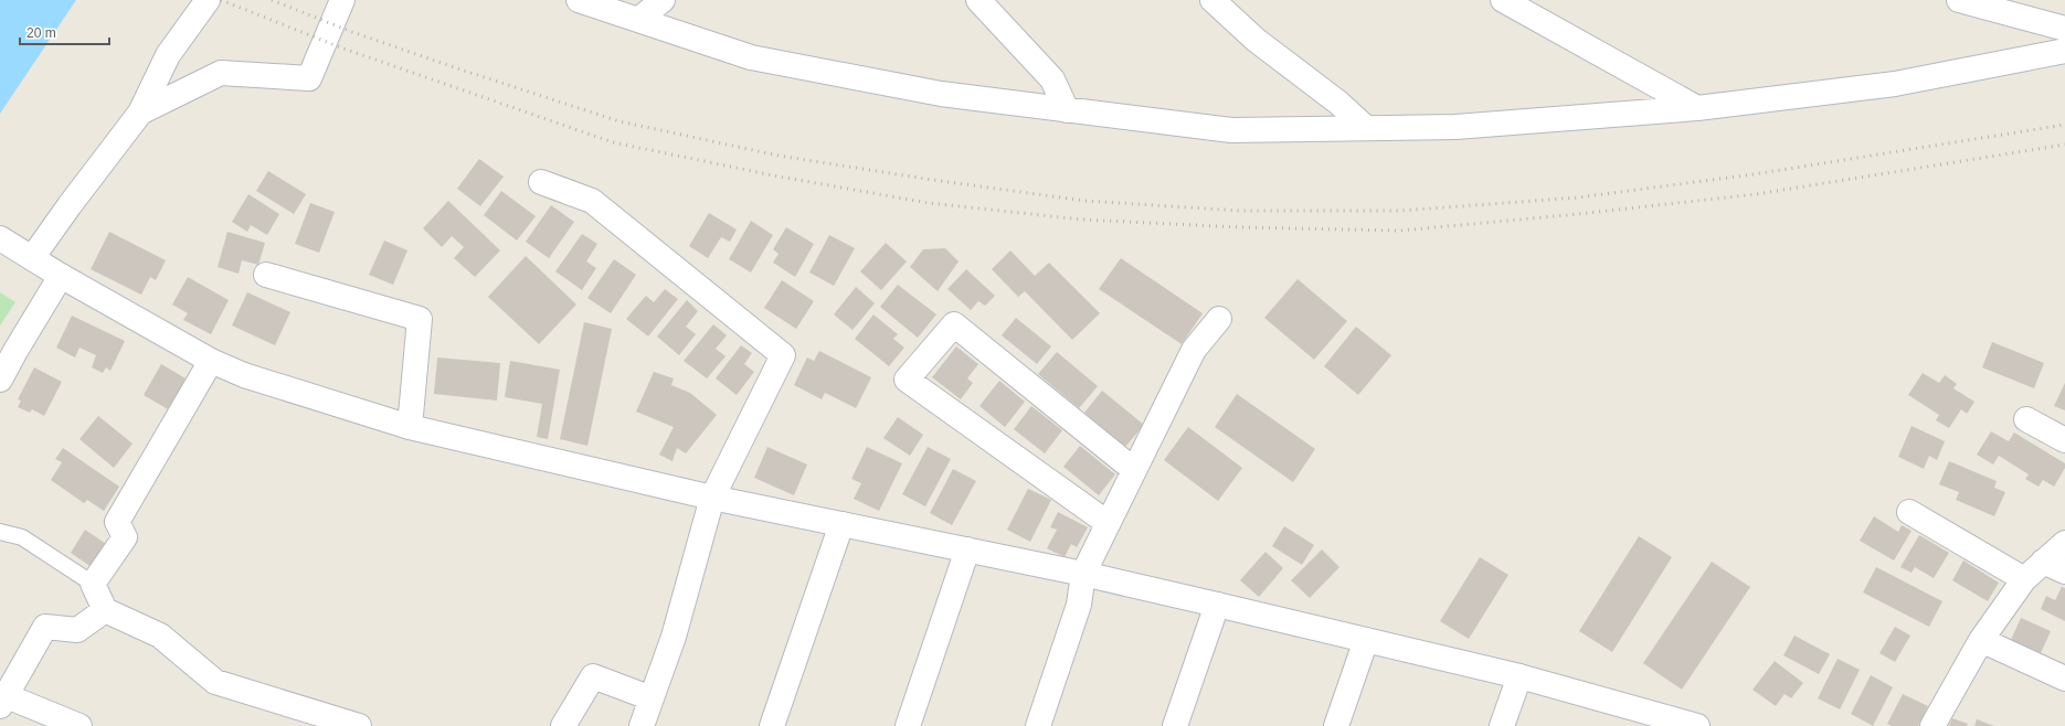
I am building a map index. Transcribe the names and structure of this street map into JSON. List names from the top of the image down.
{
  "scale_bar": "20 m"
}
